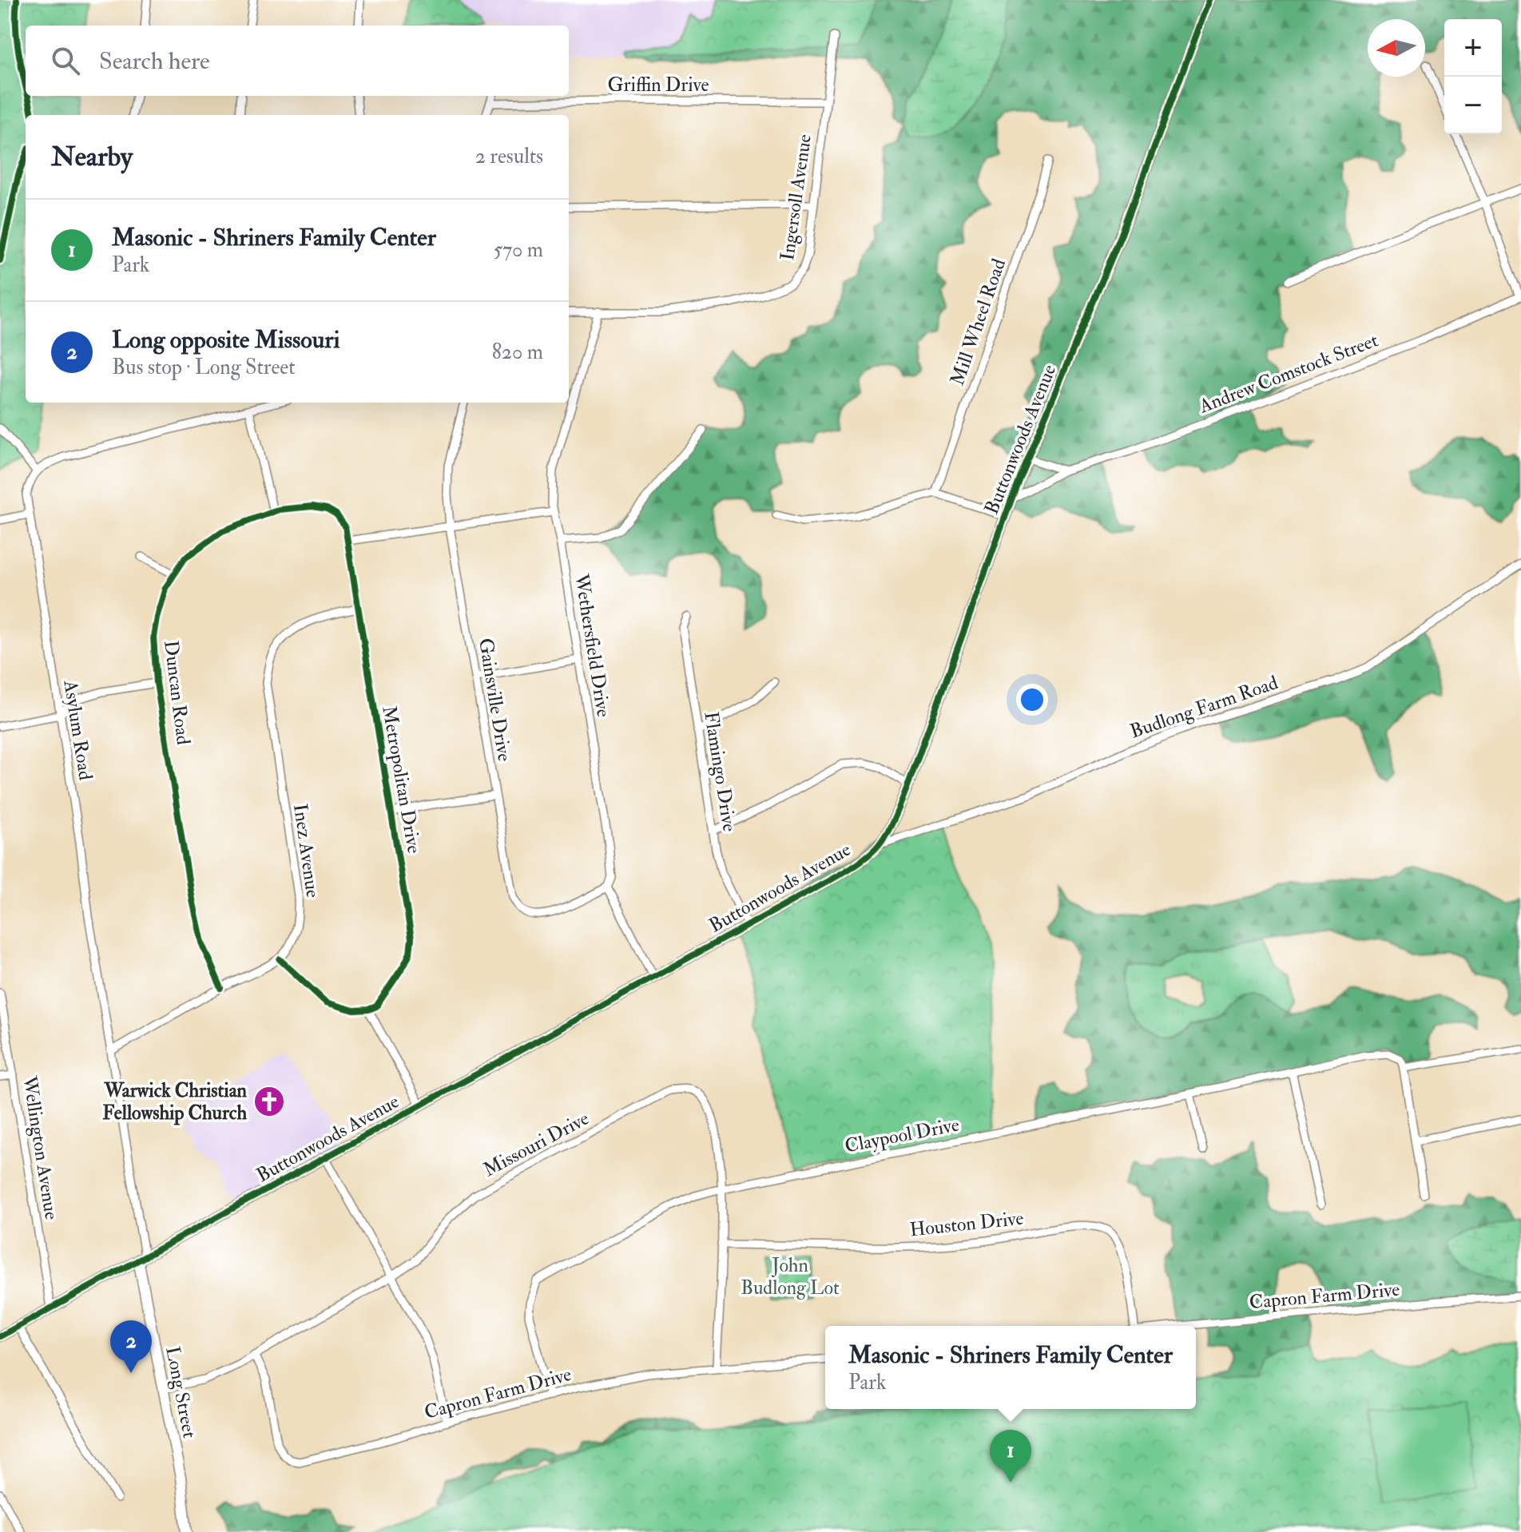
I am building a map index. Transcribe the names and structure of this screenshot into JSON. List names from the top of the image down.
{
  "streets": {
    "street": [
      "Griffin Drive",
      "Ingersoll Avenue",
      "Mill Wheel Road",
      "Andrew Comstock Street",
      "Buttonwoods Avenue",
      "Wethersfield Drive",
      "Duncan Road",
      "Gainsville Drive",
      "Budlong Farm Road",
      "Asylum Road",
      "Flamingo Drive",
      "Metropolitan Drive",
      "Inez Avenue",
      "Claypool Drive",
      "Missouri Drive",
      "Wellington Avenue",
      "Houston Drive",
      "Capron Farm Drive",
      "Long Street"
    ]
  },
  "crossings": [
    ["Griffin Drive", "Ingersoll Avenue"],
    ["Ingersoll Avenue", "Wethersfield Drive"],
    ["Andrew Comstock Street", "Buttonwoods Avenue"],
    ["Buttonwoods Avenue", "Budlong Farm Road"],
    ["Buttonwoods Avenue", "Asylum Road"],
    ["Buttonwoods Avenue", "Flamingo Drive"],
    ["Buttonwoods Avenue", "Wellington Avenue"],
    ["Buttonwoods Avenue", "Long Street"],
    ["Wethersfield Drive", "Gainsville Drive"],
    ["Duncan Road", "Metropolitan Drive"],
    ["Asylum Road", "Long Street"],
    ["Metropolitan Drive", "Inez Avenue"],
    ["Claypool Drive", "Missouri Drive"],
    ["Claypool Drive", "Capron Farm Drive"],
    ["Missouri Drive", "Houston Drive"],
    ["Missouri Drive", "Capron Farm Drive"],
    ["Missouri Drive", "Long Street"]
  ],
  "parks": ["John Budlong Lot"],
  "places": {
    "church": ["Warwick Christian Fellowship Church"]
  },
  "north": "left",
  "page": {
    "map_buttons": ["+", "−"],
    "search": "Search here",
    "heading": ["Nearby", "2 results"],
    "list": [
      {
        "mark": "1",
        "name": "Masonic - Shriners Family Center",
        "note": "Park",
        "value": "570 m"
      },
      {
        "mark": "2",
        "name": "Long opposite Missouri",
        "note": "Bus stop · Long Street",
        "value": "820 m"
      }
    ],
    "pins": ["2", "1"],
    "popup": ["Masonic - Shriners Family Center", "Park"]
  }
}
